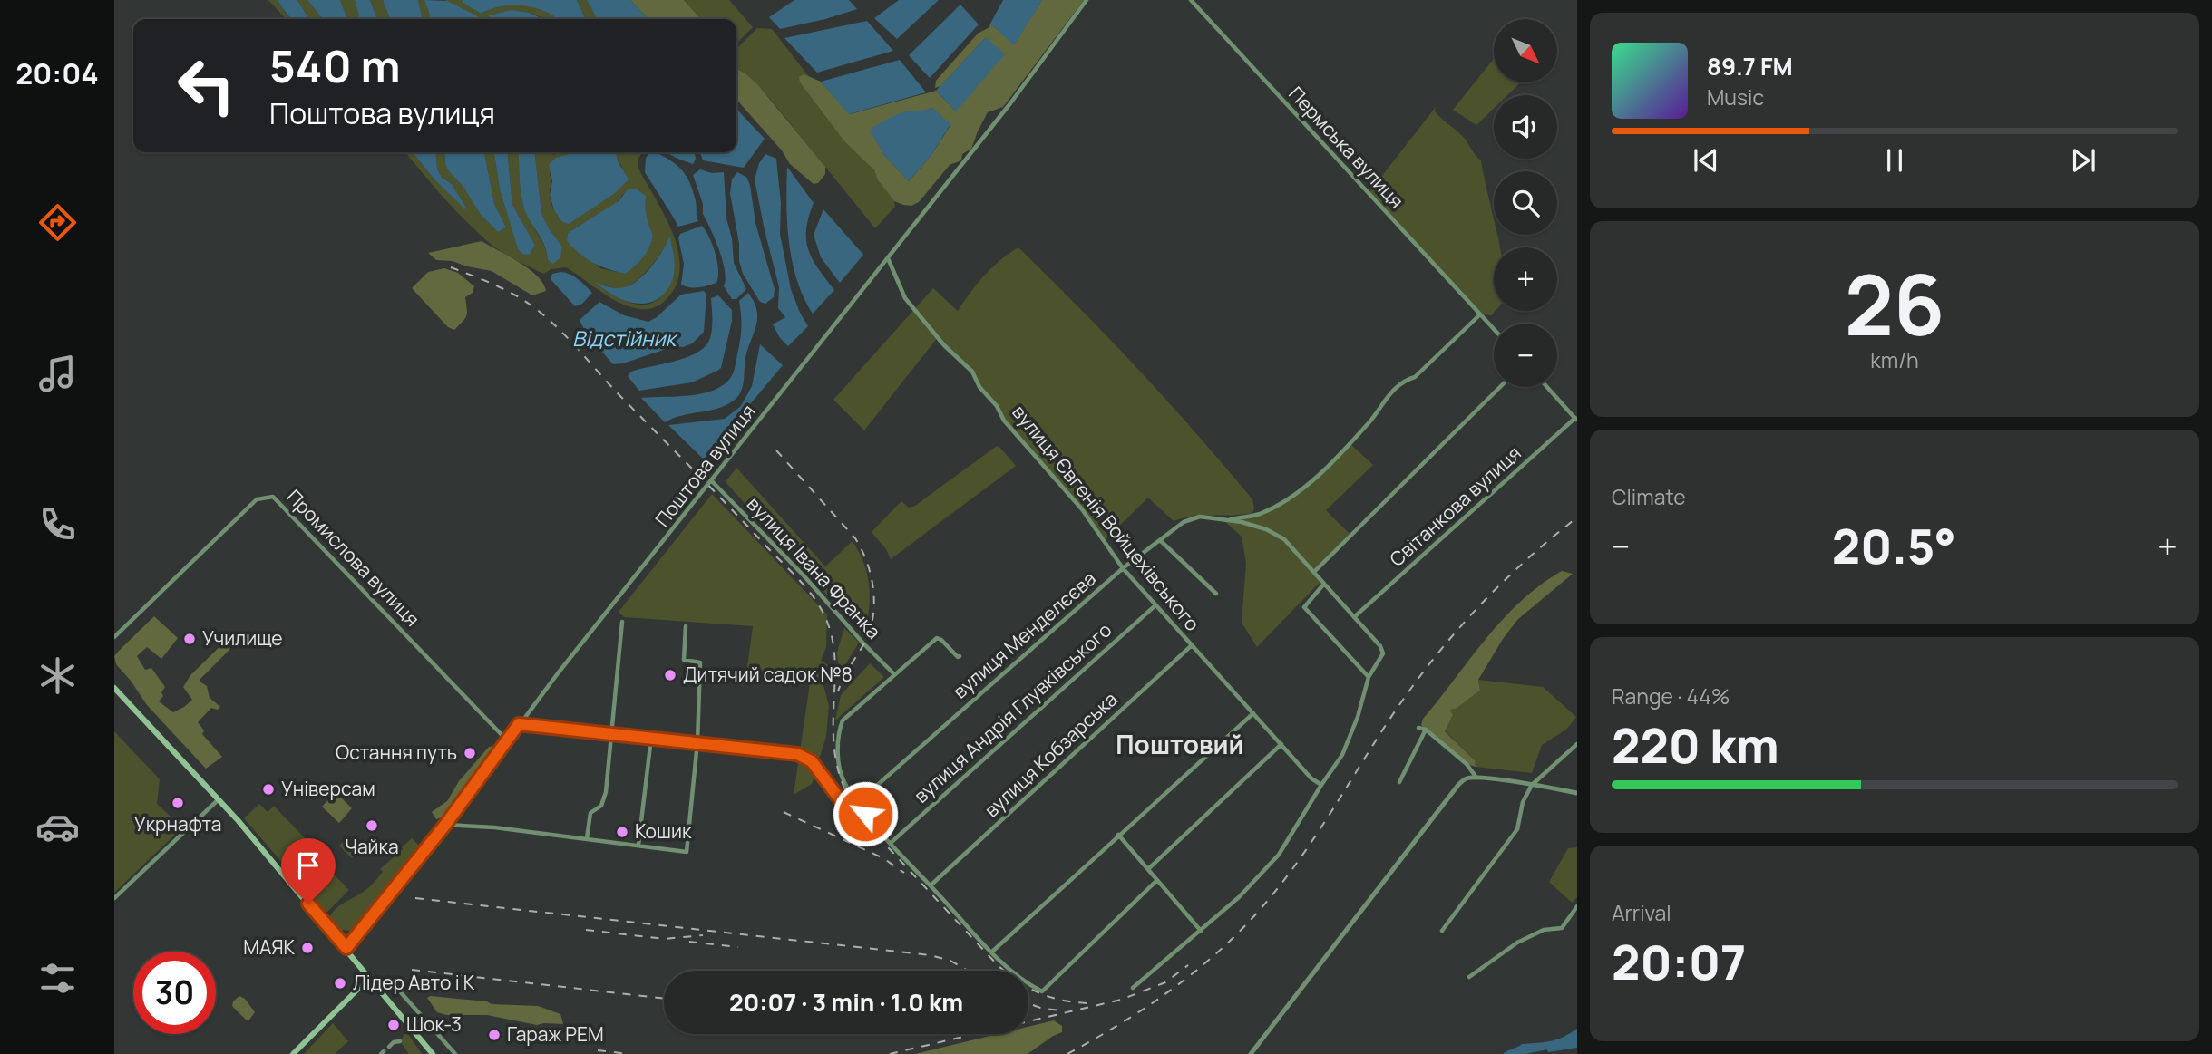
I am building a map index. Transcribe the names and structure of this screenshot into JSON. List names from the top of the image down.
{
  "streets": {
    "street": [
      "Пермська вулиця",
      "Поштова вулиця",
      "Світанкова вулиця",
      "вулиця Євгенія Войцехівського",
      "Промислова вулиця",
      "вулиця Івана Франка",
      "вулиця Менделєєва",
      "вулиця Андрія Глувківського",
      "вулиця Кобзарська"
    ]
  },
  "crossings": [
    ["Поштова вулиця", "вулиця Євгенія Войцехівського"],
    ["Поштова вулиця", "Промислова вулиця"],
    ["Поштова вулиця", "вулиця Івана Франка"],
    ["вулиця Євгенія Войцехівського", "вулиця Менделєєва"],
    ["вулиця Євгенія Войцехівського", "вулиця Андрія Глувківського"],
    ["вулиця Євгенія Войцехівського", "вулиця Кобзарська"]
  ],
  "districts": ["Поштовий"],
  "water": ["Відстійник"],
  "places": [
    "Училище",
    "Дитячий садок №8",
    "Остання путь",
    "Універсам",
    "Укрнафта",
    "Чайка",
    "Кошик",
    "МАЯК",
    "Лідер Авто і К",
    "Шок-3",
    "Гараж РЕМ"
  ],
  "north": "bottom right",
  "page": {
    "tabs": "20:04",
    "map_buttons": ["+", "−"],
    "turn": ["540 m", "Поштова вулиця"],
    "song": ["89.7 FM", "Music"],
    "tile": [
      ["26", "km/h"],
      "Climate",
      ["Range · 44%", "220 km"],
      ["Arrival", "20:07"]
    ],
    "heat": ["−", "20.5°", "+"],
    "limit": "30",
    "trip": "20:07 · 3 min · 1.0 km"
  }
}
